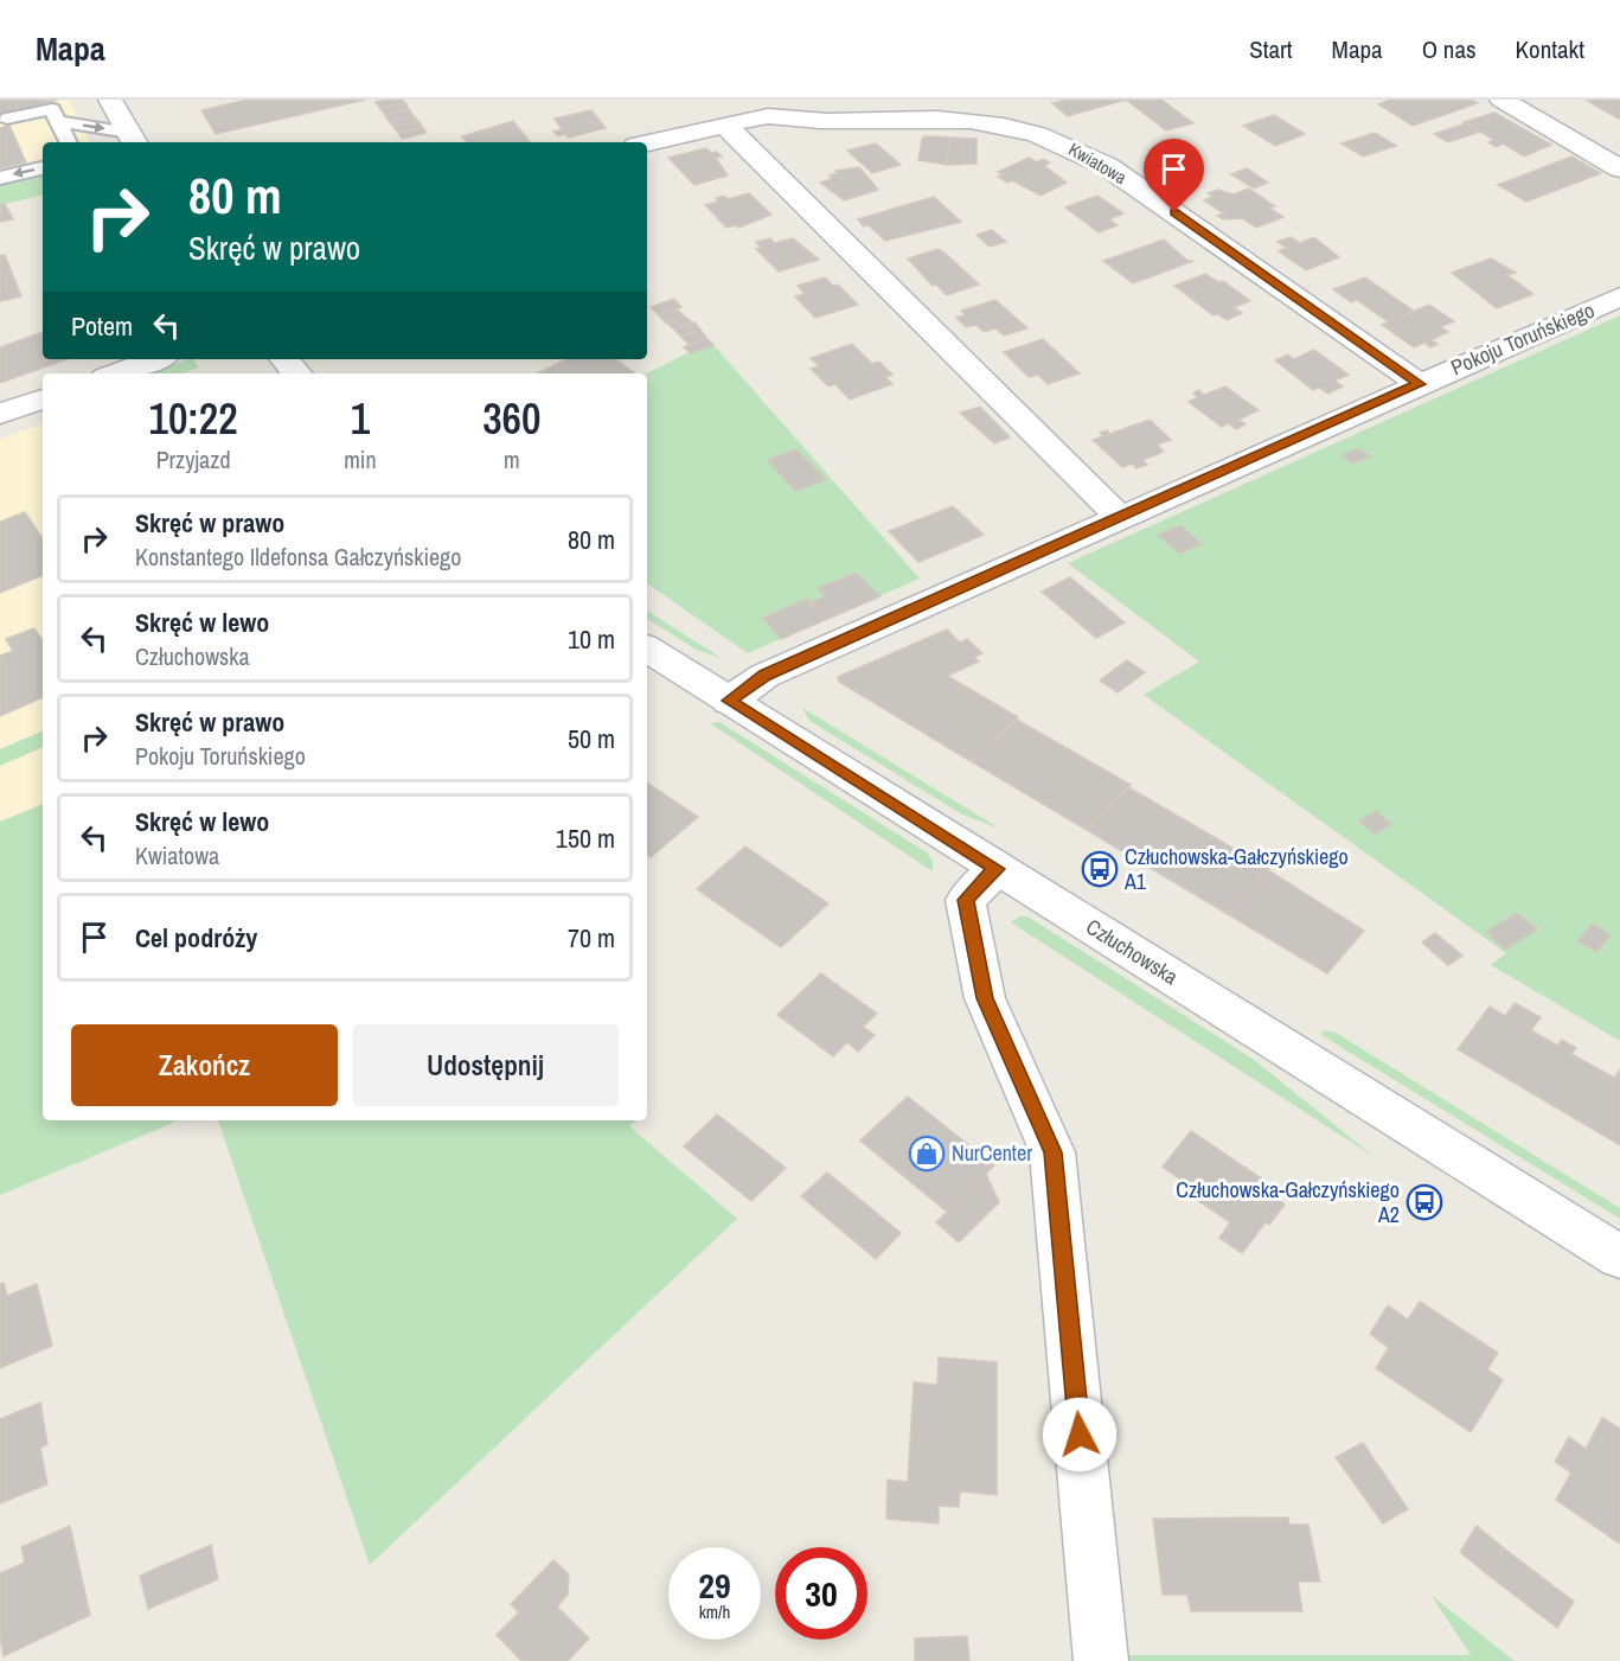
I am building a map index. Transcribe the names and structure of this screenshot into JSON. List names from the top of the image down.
{
  "streets": {
    "street": ["Kwiatowa", "Pokoju Toruńskiego", "Człuchowska"]
  },
  "crossings": [
    ["Kwiatowa", "Pokoju Toruńskiego"],
    ["Pokoju Toruńskiego", "Człuchowska"]
  ],
  "places": {
    "bus stop": ["Człuchowska-Gałczyńskiego A1", "Człuchowska-Gałczyńskiego A2"],
    "shop": ["NurCenter"]
  },
  "page": {
    "header": "Mapa",
    "nav": [
      "Start",
      "Mapa",
      "O nas",
      "Kontakt"
    ],
    "turn": ["80 m", "Skręć w prawo"],
    "then": "Potem",
    "eta": [
      "10:22",
      "Przyjazd",
      "1",
      "min",
      "360",
      "m"
    ],
    "list": [
      {
        "name": "Skręć w prawo",
        "note": "Konstantego Ildefonsa Gałczyńskiego",
        "value": "80 m"
      },
      {
        "name": "Skręć w lewo",
        "note": "Człuchowska",
        "value": "10 m"
      },
      {
        "name": "Skręć w prawo",
        "note": "Pokoju Toruńskiego",
        "value": "50 m"
      },
      {
        "name": "Skręć w lewo",
        "note": "Kwiatowa",
        "value": "150 m"
      },
      {
        "name": "Cel podróży",
        "value": "70 m"
      }
    ],
    "buttons": ["Zakończ", "Udostępnij"],
    "speed": "29 km/h",
    "limit": "30"
  }
}
